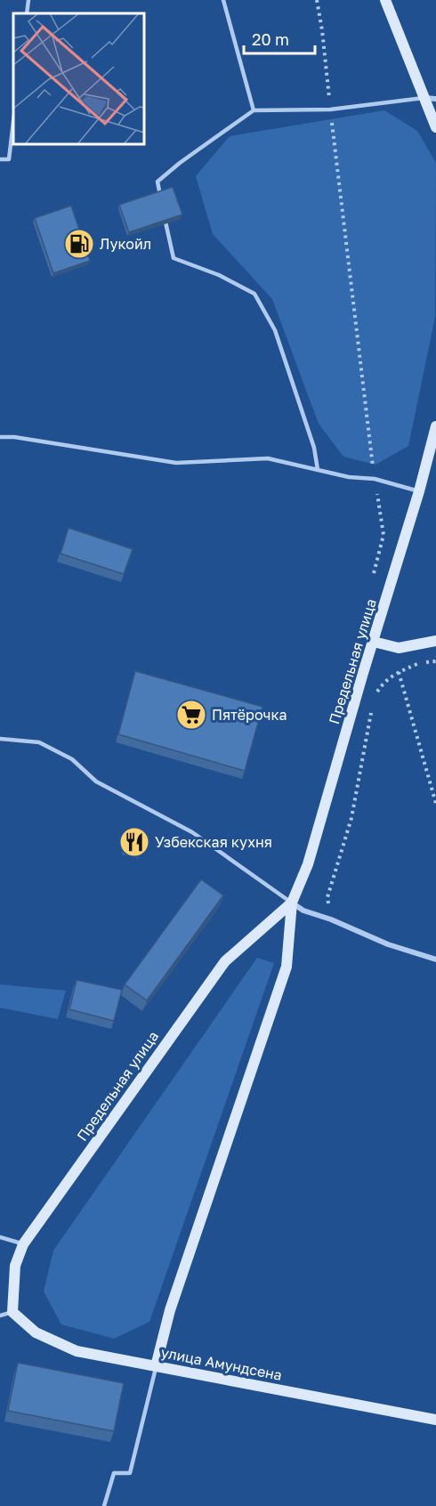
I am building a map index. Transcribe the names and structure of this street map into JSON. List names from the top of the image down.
{
  "streets": {
    "street": ["Предельная улица", "улица Амундсена"]
  },
  "crossings": [
    ["Предельная улица", "улица Амундсена"]
  ],
  "places": {
    "fuel station": ["Лукойл"],
    "supermarket": ["Пятёрочка"],
    "restaurant": ["Узбекская кухня"]
  },
  "scale_bar": "20 m"
}
